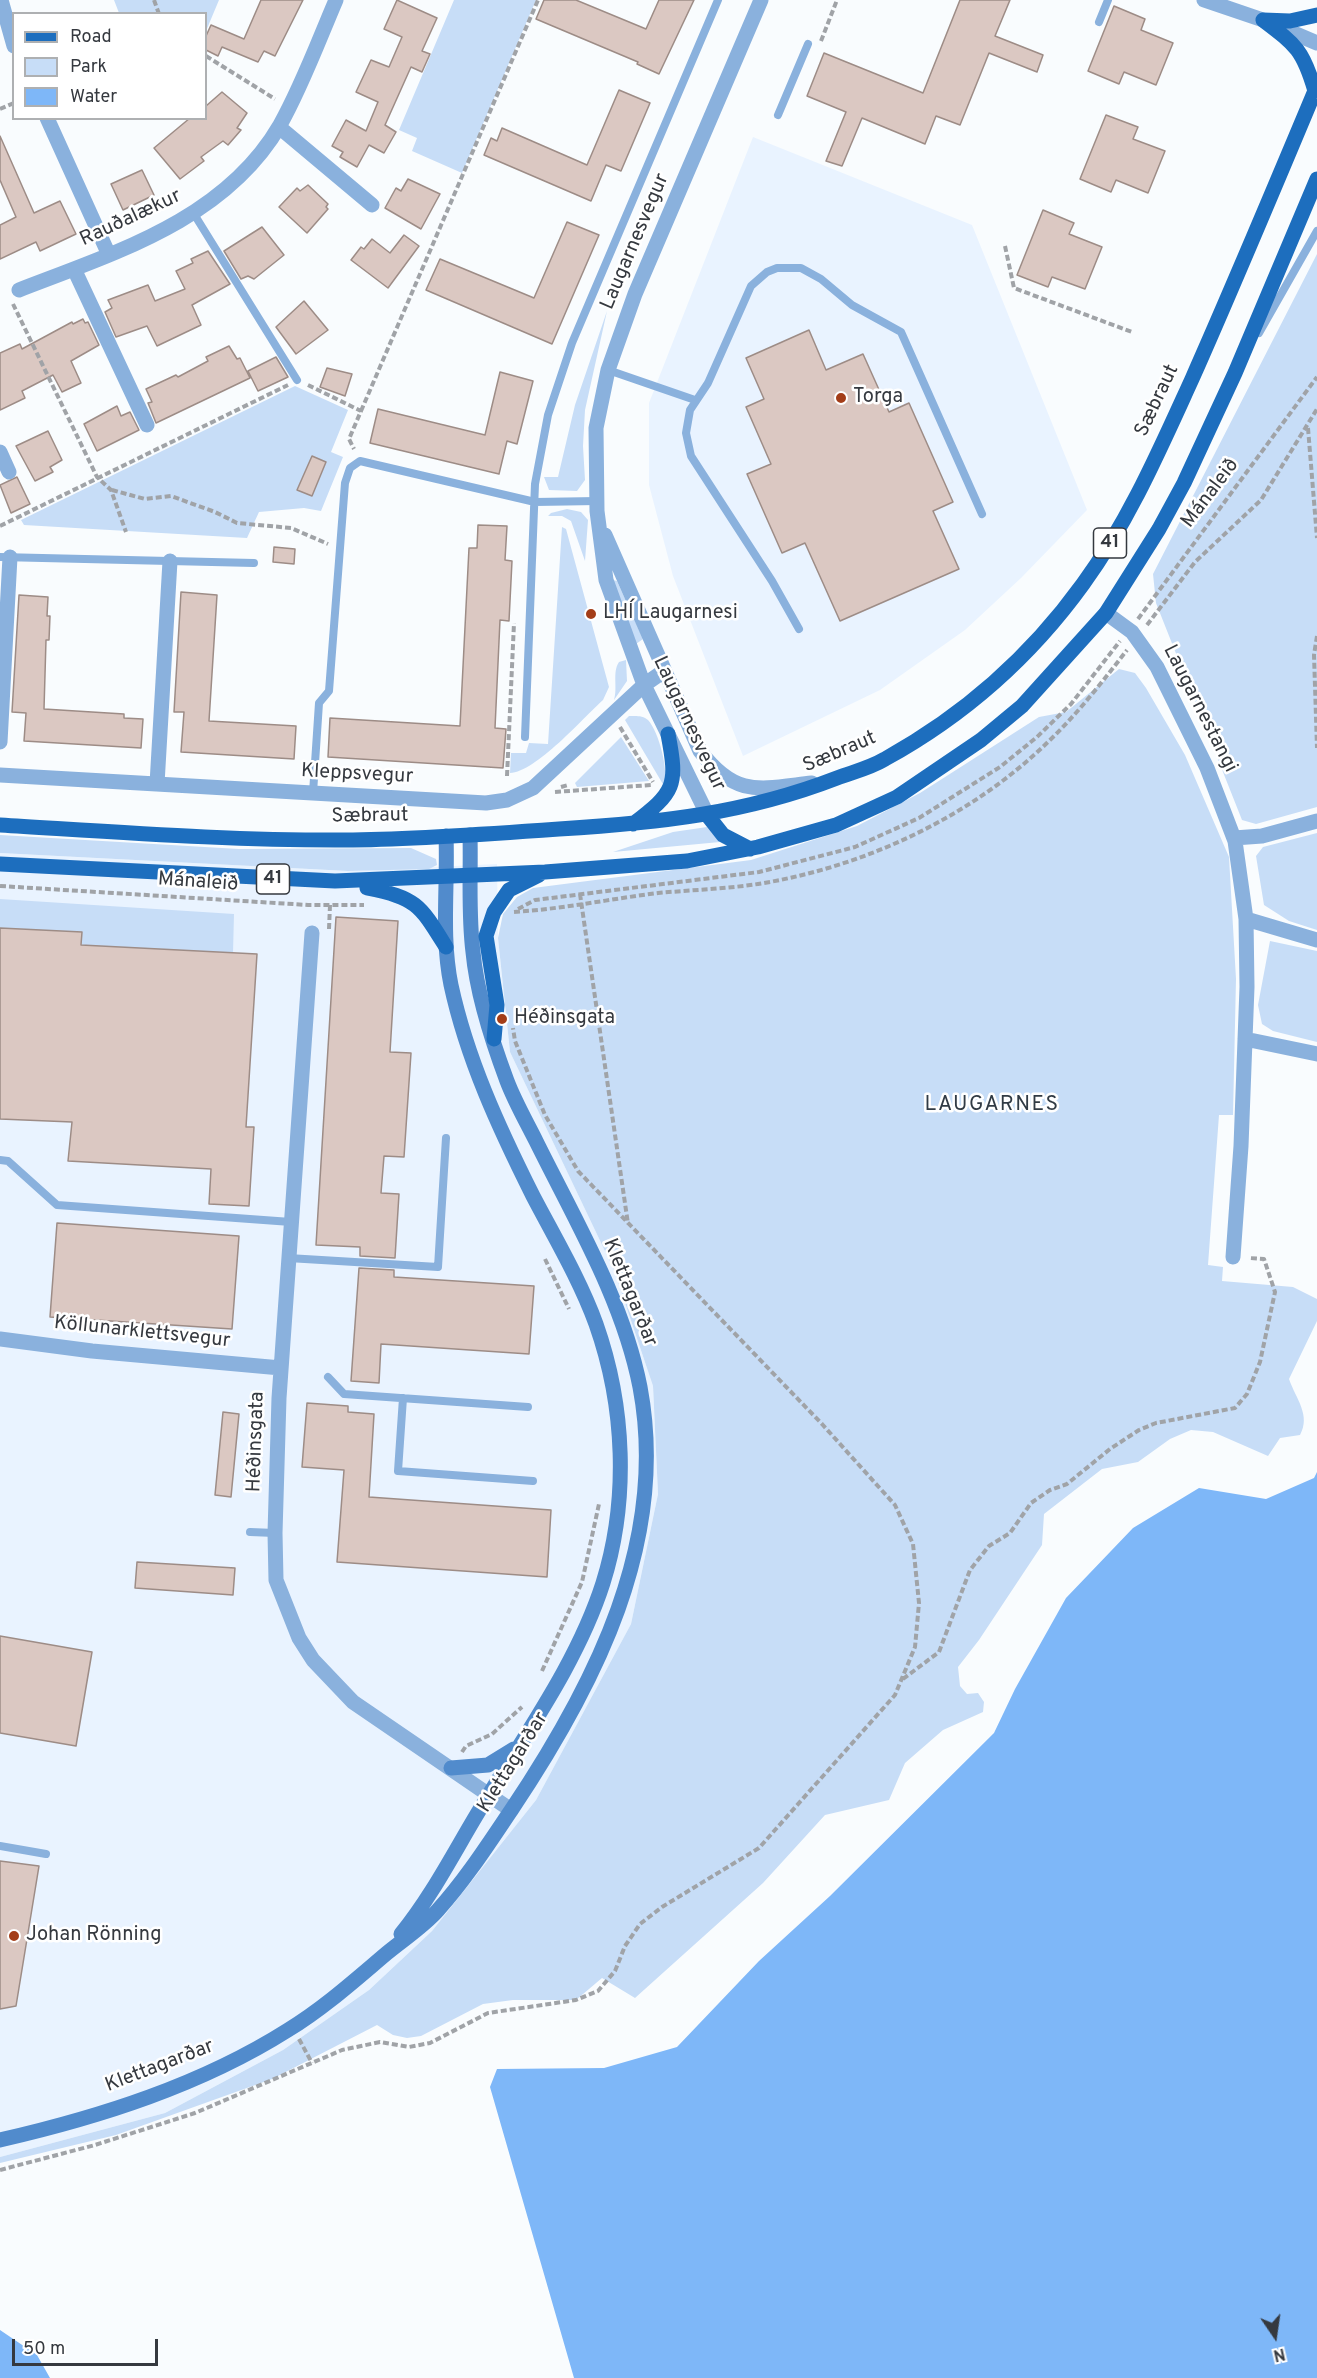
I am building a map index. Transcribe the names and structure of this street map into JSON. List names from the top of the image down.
{
  "streets": {
    "main road": ["Sæbraut", "41", "Klettagarðar"],
    "street": [
      "Rauðalækur",
      "Laugarnesvegur",
      "Laugarnestangi",
      "Kleppsvegur",
      "Köllunarklettsvegur",
      "Héðinsgata"
    ],
    "path": ["Mánaleið"]
  },
  "crossings": [
    ["Laugarnesvegur", "Sæbraut"],
    ["Laugarnesvegur", "Kleppsvegur"],
    ["Sæbraut", "Klettagarðar"],
    ["Mánaleið", "Laugarnestangi"],
    ["41", "Laugarnestangi"],
    ["41", "Klettagarðar"],
    ["Klettagarðar", "Héðinsgata"],
    ["Köllunarklettsvegur", "Héðinsgata"]
  ],
  "districts": ["LAUGARNES"],
  "places": [
    "Torga",
    "LHÍ Laugarnesi",
    "Héðinsgata",
    "Johan Rönning"
  ],
  "legend": ["Road", "Park", "Water"],
  "scale_bar": "50 m",
  "north": "bottom"
}
